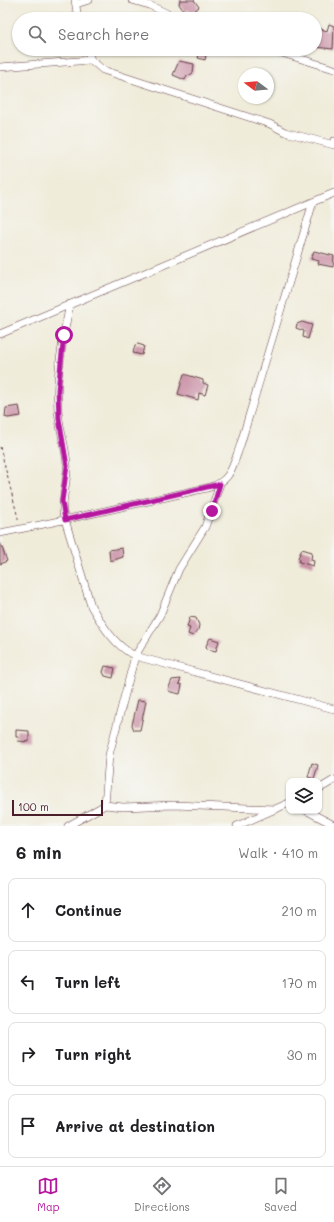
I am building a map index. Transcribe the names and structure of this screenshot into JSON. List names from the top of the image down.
{
  "scale_bar": "100 m",
  "north": "left",
  "page": {
    "search": "Search here",
    "scale": "100 m",
    "heading": ["6 min", "Walk · 410 m"],
    "list": [
      ["Continue", "210 m"],
      ["Turn left", "170 m"],
      ["Turn right", "30 m"],
      "Arrive at destination"
    ],
    "nav": ["Map", "Directions", "Saved"]
  }
}
